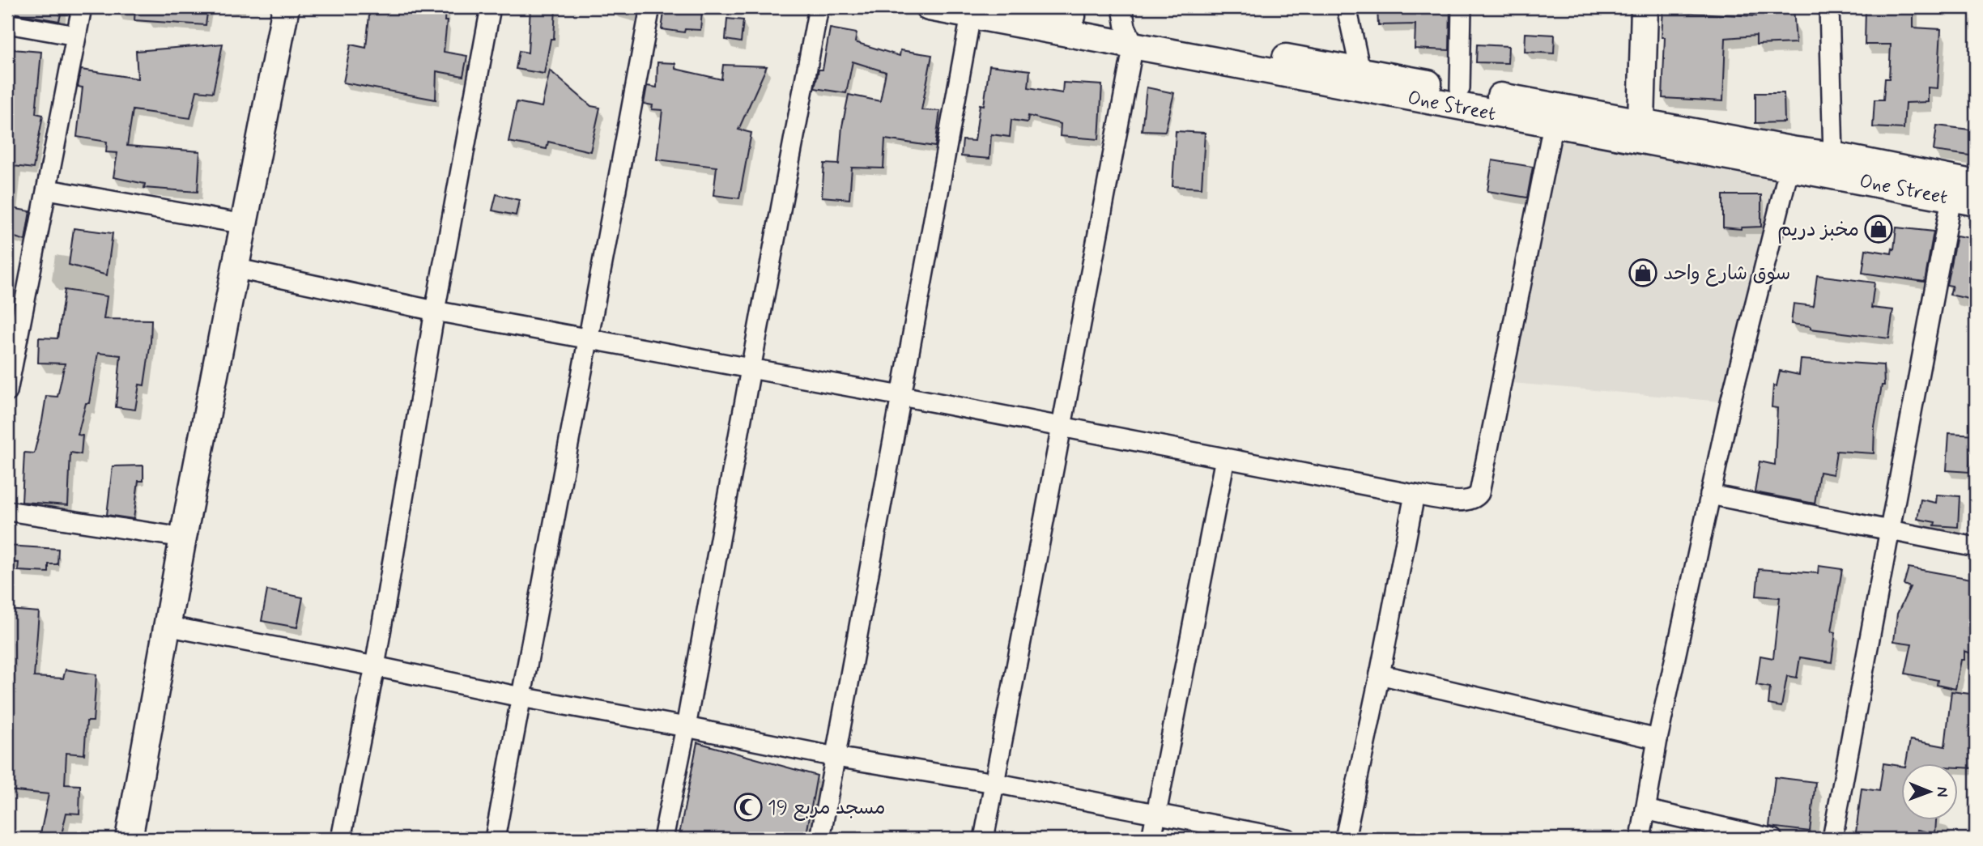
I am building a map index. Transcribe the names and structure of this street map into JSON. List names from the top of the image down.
{
  "streets": {
    "street": ["One Street"]
  },
  "places": {
    "shop": ["مخبز دريم", "سوق شارع واحد"],
    "mosque": ["مسجد مربع 19"]
  },
  "north": "right"
}
